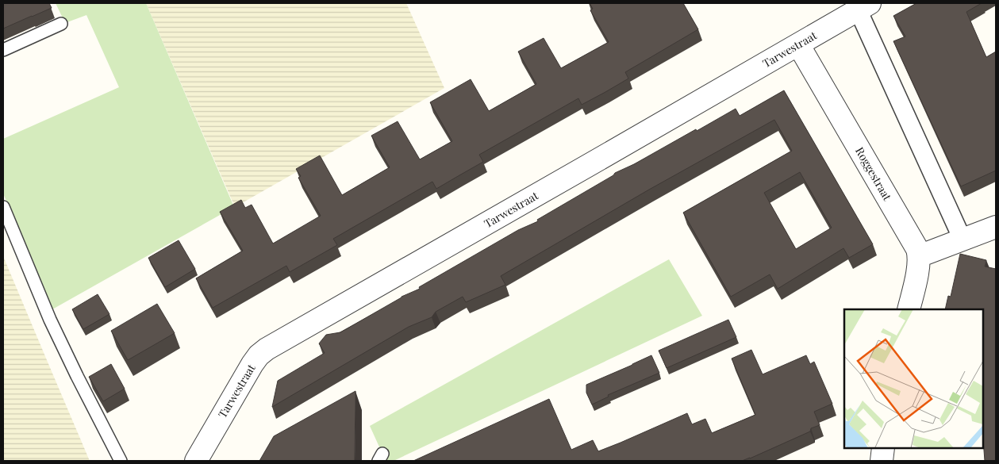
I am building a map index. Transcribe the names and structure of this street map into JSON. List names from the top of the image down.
{
  "streets": {
    "street": ["Tarwestraat", "Roggestraat"]
  },
  "crossings": [
    ["Tarwestraat", "Roggestraat"]
  ]
}
